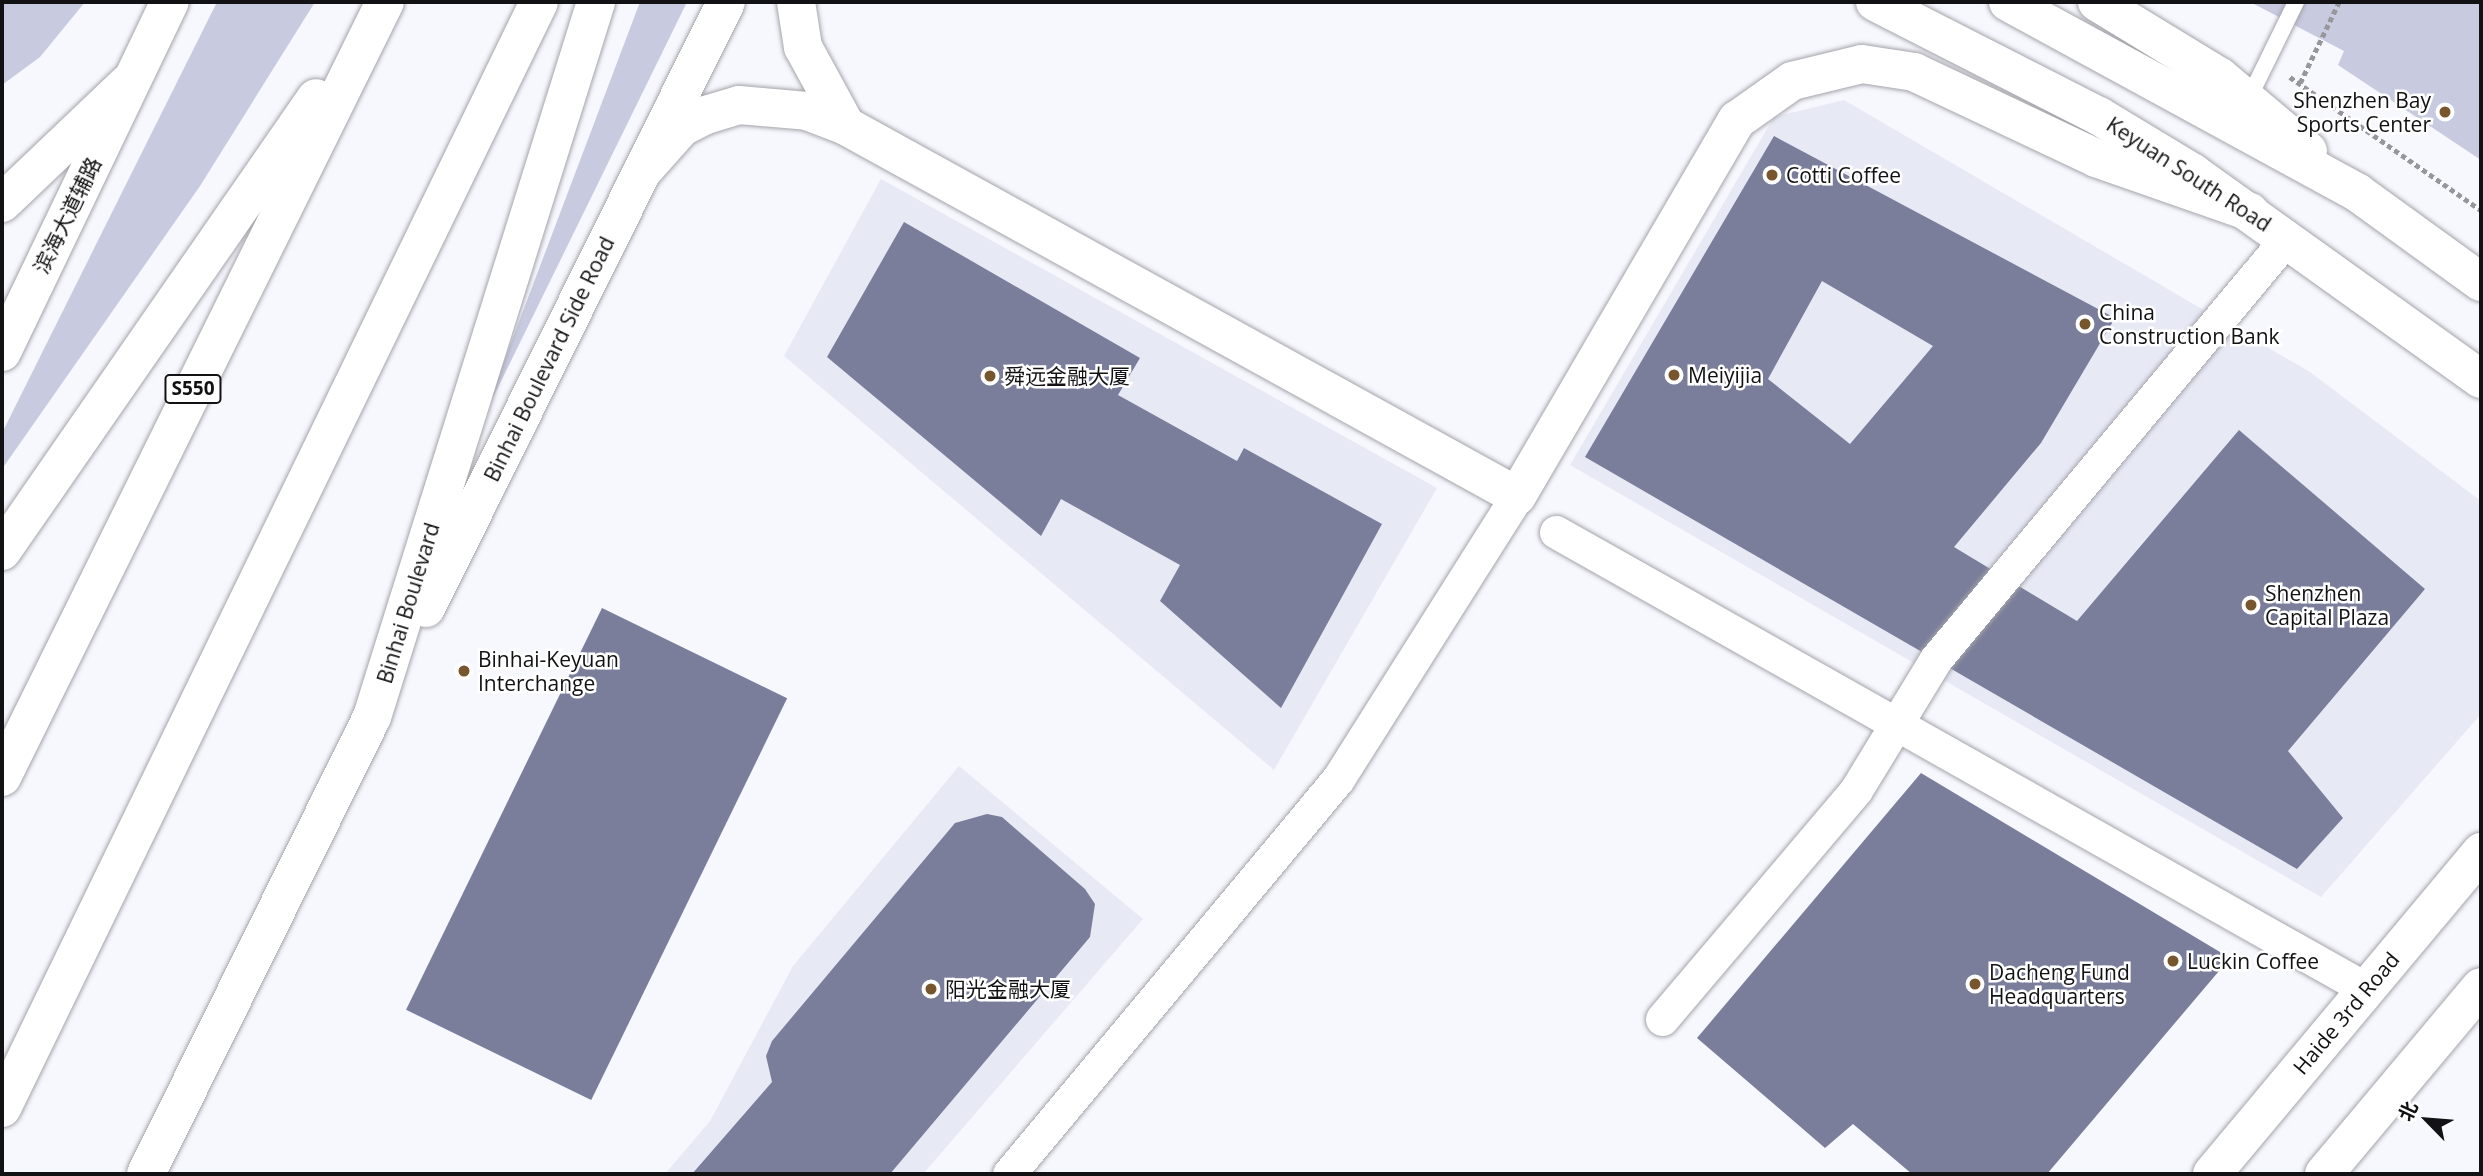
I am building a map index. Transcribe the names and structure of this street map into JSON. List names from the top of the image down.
{
  "streets": {
    "main road": [
      "Keyuan South Road",
      "滨海大道辅路",
      "Binhai Boulevard Side Road",
      "S550",
      "Binhai Boulevard",
      "Haide 3rd Road"
    ]
  },
  "crossings": [
    ["Binhai Boulevard Side Road", "Binhai Boulevard"]
  ],
  "places": [
    "Shenzhen Bay Sports Center",
    "Cotti Coffee",
    "China Construction Bank",
    "Meiyijia",
    "舜远金融大厦",
    "Shenzhen Capital Plaza",
    "Binhai-Keyuan Interchange",
    "Luckin Coffee",
    "Dacheng Fund Headquarters",
    "阳光金融大厦"
  ],
  "north": "top left"
}
